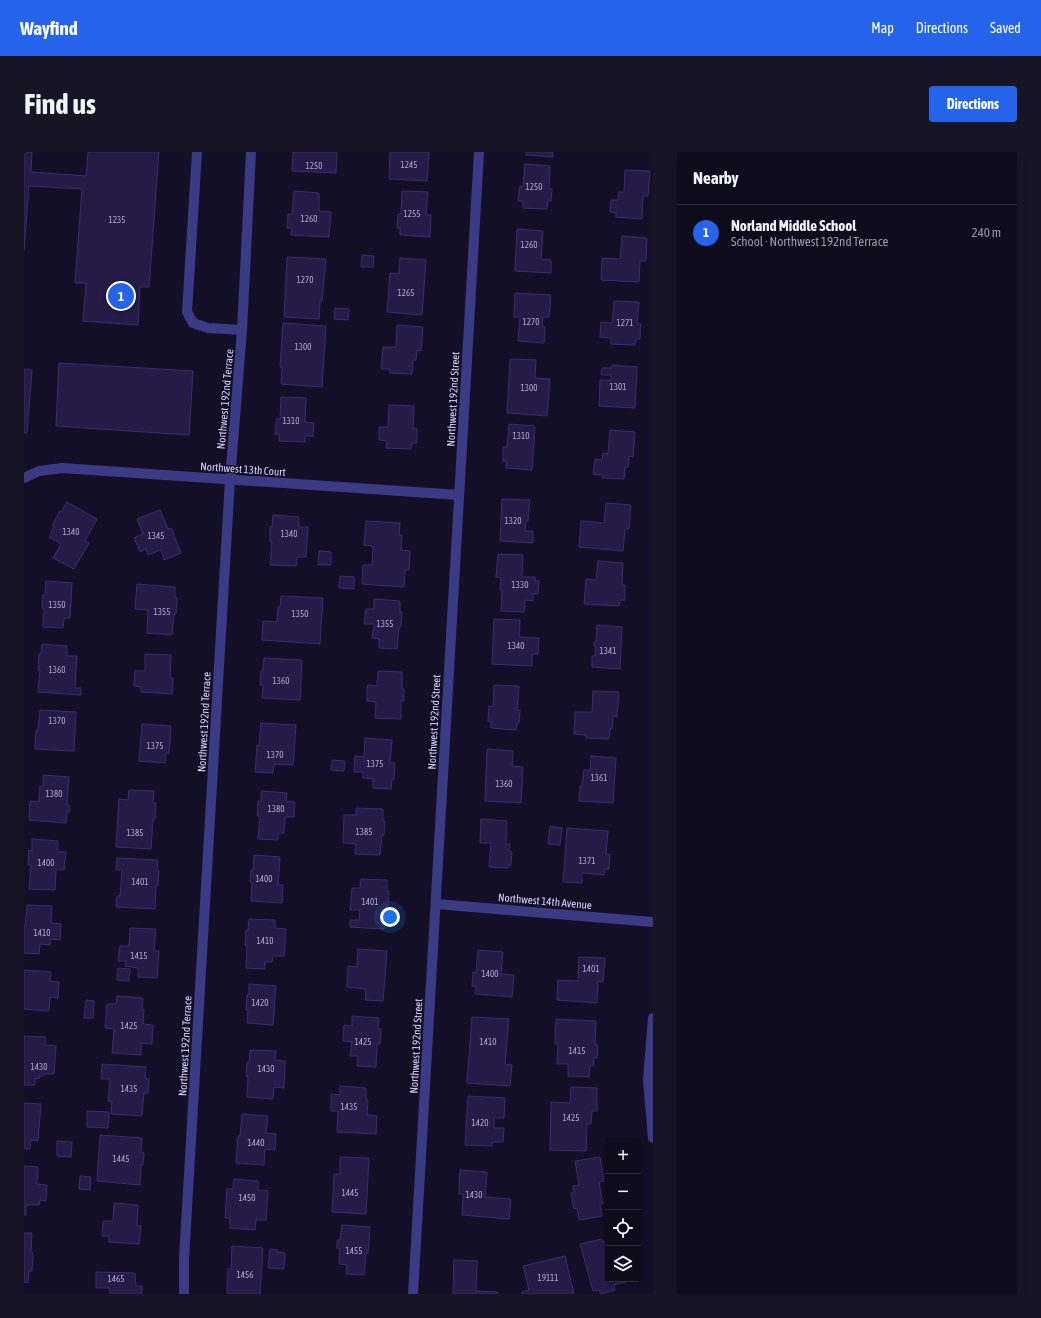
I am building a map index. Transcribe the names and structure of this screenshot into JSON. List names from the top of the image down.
{
  "streets": {
    "street": [
      "Northwest 192nd Terrace",
      "Northwest 192nd Street",
      "Northwest 13th Court",
      "Northwest 14th Avenue"
    ]
  },
  "crossings": [
    ["Northwest 192nd Terrace", "Northwest 13th Court"],
    ["Northwest 192nd Street", "Northwest 13th Court"],
    ["Northwest 192nd Street", "Northwest 14th Avenue"]
  ],
  "house_numbers": [
    "1245",
    "1250",
    "1250",
    "1255",
    "1260",
    "1235",
    "1260",
    "1270",
    "1265",
    "1270",
    "1271",
    "1300",
    "1301",
    "1300",
    "1310",
    "1310",
    "1320",
    "1340",
    "1340",
    "1345",
    "1330",
    "1350",
    "1355",
    "1350",
    "1355",
    "1340",
    "1341",
    "1360",
    "1360",
    "1370",
    "1375",
    "1370",
    "1375",
    "1361",
    "1360",
    "1380",
    "1380",
    "1385",
    "1385",
    "1371",
    "1400",
    "1400",
    "1401",
    "1401",
    "1410",
    "1410",
    "1415",
    "1401",
    "1400",
    "1420",
    "1425",
    "1425",
    "1410",
    "1415",
    "1430",
    "1430",
    "1435",
    "1435",
    "1425",
    "1420",
    "1440",
    "1445",
    "1445",
    "1430",
    "1450",
    "1455",
    "1456",
    "19111",
    "1465"
  ],
  "page": {
    "header": "Wayfind",
    "nav": ["Map", "Directions", "Saved"],
    "buttons": "Directions",
    "title": "Find us",
    "heading": "Nearby",
    "list": [
      {
        "mark": "1",
        "name": "Norland Middle School",
        "note": "School · Northwest 192nd Terrace",
        "value": "240 m"
      }
    ],
    "pins": "1",
    "map_buttons": ["+", "−"]
  }
}
